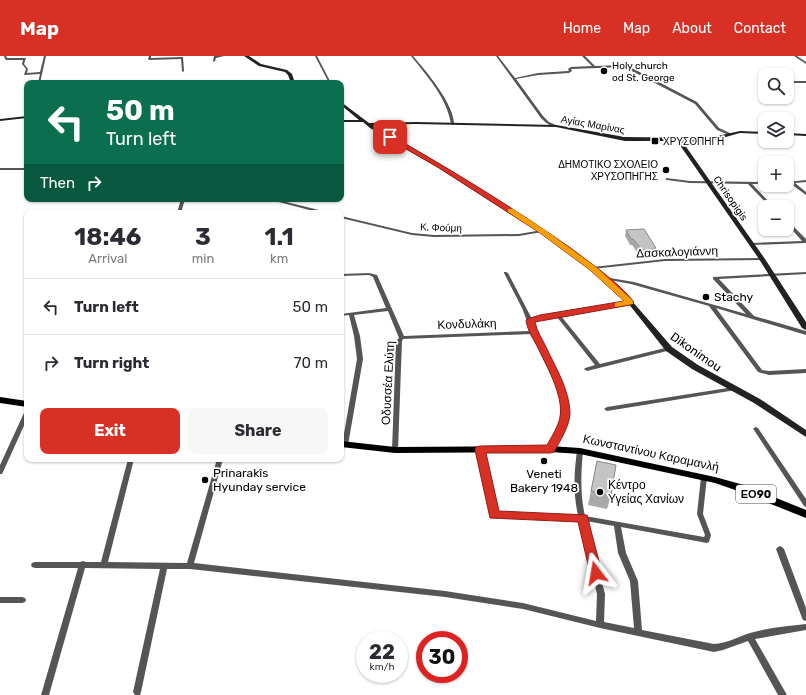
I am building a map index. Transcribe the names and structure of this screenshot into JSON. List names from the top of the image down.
{
  "streets": {
    "main road": [
      "Αγίας Μαρίνας",
      "Chrisopigis",
      "Dikonimou",
      "Κωνσταντίνου Καραμανλή",
      "ΕΟ90"
    ],
    "street": [
      "Κ. Φούμη",
      "Δασκαλογιάννη",
      "Κονδυλάκη",
      "Οδυσσέα Ελύτη"
    ]
  },
  "crossings": [
    ["Αγίας Μαρίνας", "Chrisopigis"],
    ["Αγίας Μαρίνας", "Dikonimou"],
    ["Chrisopigis", "Δασκαλογιάννη"],
    ["Κ. Φούμη", "Dikonimou"],
    ["Δασκαλογιάννη", "Dikonimou"],
    ["Κονδυλάκη", "Οδυσσέα Ελύτη"],
    ["Οδυσσέα Ελύτη", "Κωνσταντίνου Καραμανλή"]
  ],
  "places": {
    "other": [
      "Holy church od St. George",
      "ΔΗΜΟΤΙΚΟ ΣΧΟΛΕΙΟ ΧΡΥΣΟΠΗΓΗΣ",
      "Stachy",
      "Veneti Bakery 1948",
      "Prinarakîs Hyunday service",
      "Κέντρο Υγείας Χανίων"
    ],
    "transit": ["ΧΡΥΣΟΠΗΓΗ"]
  },
  "page": {
    "header": "Map",
    "nav": [
      "Home",
      "Map",
      "About",
      "Contact"
    ],
    "map_buttons": ["+", "−"],
    "turn": ["50 m", "Turn left"],
    "then": "Then",
    "eta": [
      "18:46",
      "Arrival",
      "3",
      "min",
      "1.1",
      "km"
    ],
    "list": [
      {
        "name": "Turn left",
        "value": "50 m"
      },
      {
        "name": "Turn right",
        "value": "70 m"
      }
    ],
    "buttons": ["Exit", "Share"],
    "speed": "22 km/h",
    "limit": "30"
  }
}
